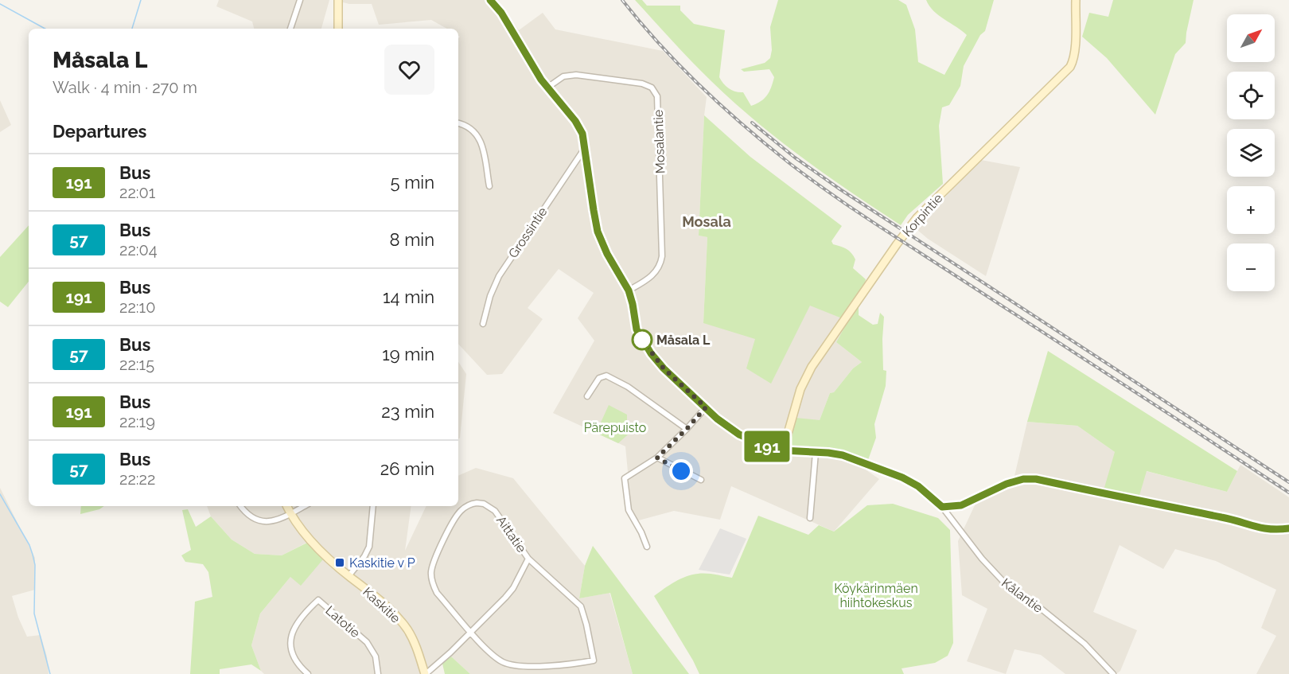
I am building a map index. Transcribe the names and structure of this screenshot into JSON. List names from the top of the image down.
{
  "streets": {
    "street": [
      "Mosalantie",
      "Korpintie",
      "Grossintie",
      "Aittatie",
      "Kålantie",
      "Kaskitie",
      "Latotie"
    ]
  },
  "crossings": [
    ["Aittatie", "Kaskitie"]
  ],
  "districts": ["Mosala"],
  "parks": ["Pärepuisto", "Köykärinmäen hiihtokeskus"],
  "places": {
    "other": ["Måsala L"],
    "transit": ["Kaskitie v P"]
  },
  "lines": ["bus line 191"],
  "north": "top right",
  "page": {
    "on_map": "191",
    "map_buttons": ["+", "−"],
    "heading": [
      ["Måsala L", "Walk · 4 min · 270 m"],
      "Departures"
    ],
    "list": [
      {
        "mark": "191",
        "name": "Bus",
        "note": "22:01",
        "value": "5 min"
      },
      {
        "mark": "57",
        "name": "Bus",
        "note": "22:04",
        "value": "8 min"
      },
      {
        "mark": "191",
        "name": "Bus",
        "note": "22:10",
        "value": "14 min"
      },
      {
        "mark": "57",
        "name": "Bus",
        "note": "22:15",
        "value": "19 min"
      },
      {
        "mark": "191",
        "name": "Bus",
        "note": "22:19",
        "value": "23 min"
      },
      {
        "mark": "57",
        "name": "Bus",
        "note": "22:22",
        "value": "26 min"
      }
    ]
  }
}
